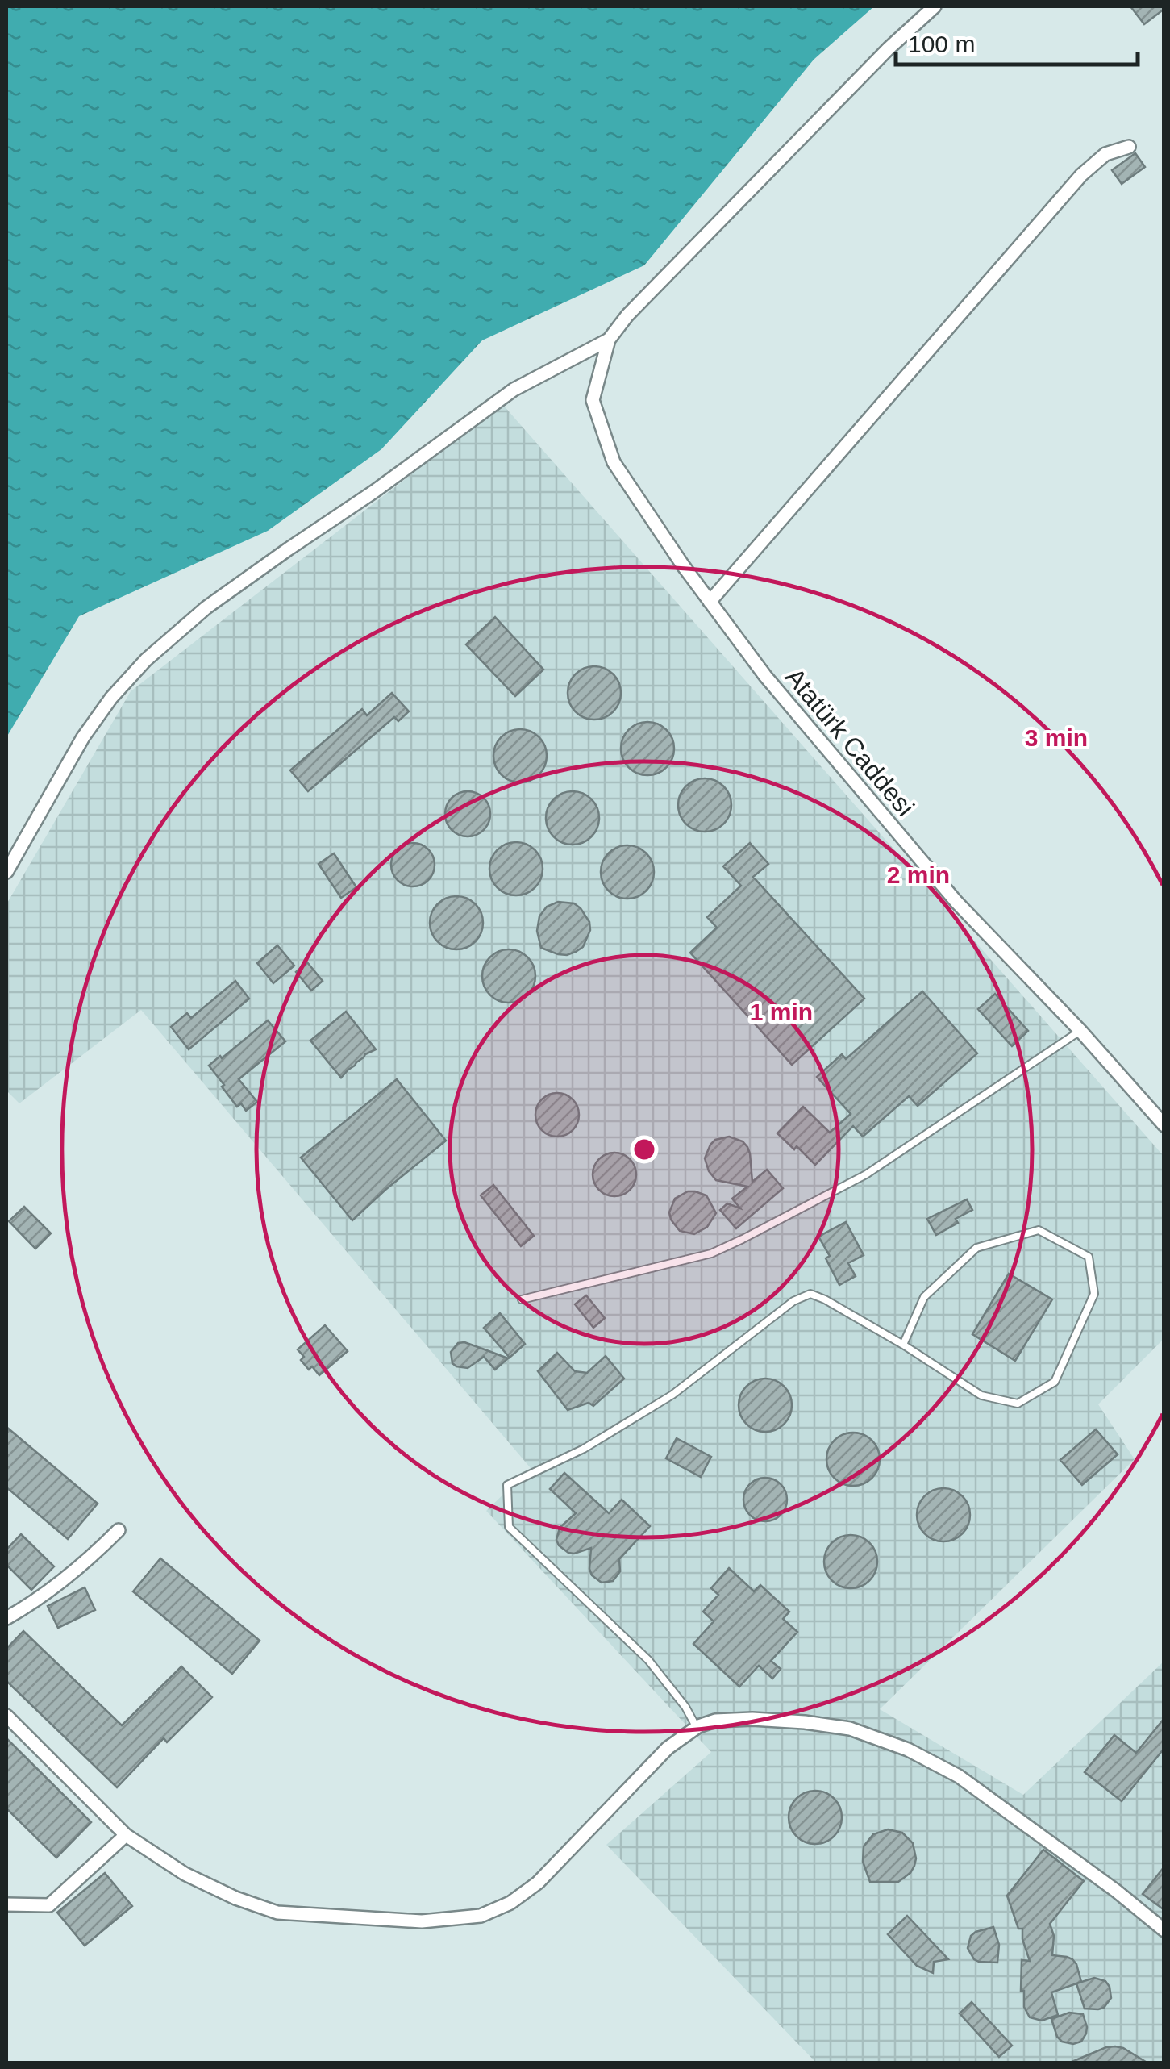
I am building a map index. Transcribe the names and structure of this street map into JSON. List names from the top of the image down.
{
  "streets": {
    "street": ["Atatürk Caddesi"]
  },
  "scale_bar": "100 m",
  "rings": ["3 min", "2 min", "1 min"]
}
